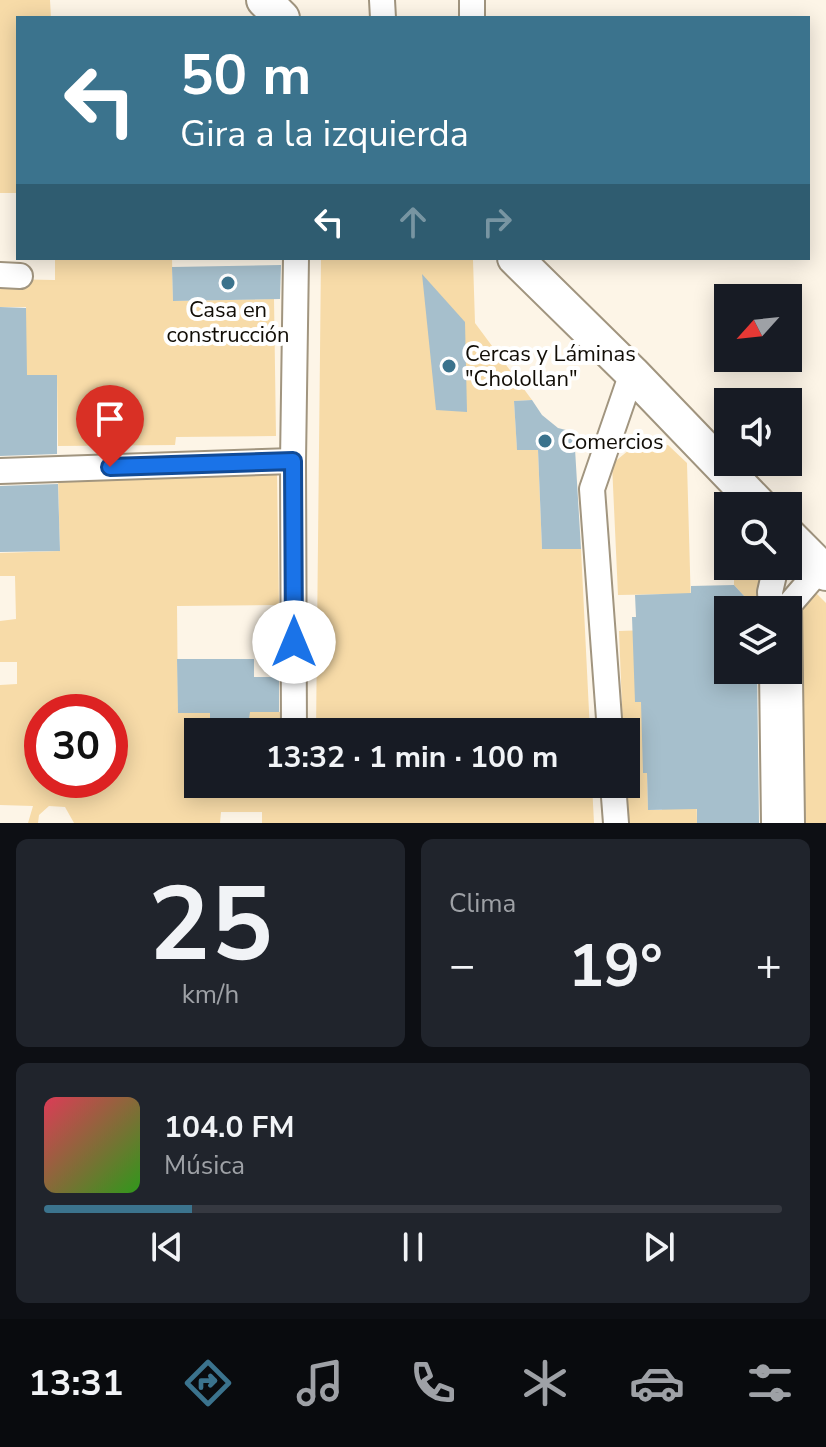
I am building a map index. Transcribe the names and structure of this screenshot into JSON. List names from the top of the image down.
{
  "places": ["Casa en construcción", "Cercas y Láminas \"Cholollan\"", "Comercios"],
  "north": "bottom left",
  "page": {
    "turn": ["50 m", "Gira a la izquierda"],
    "limit": "30",
    "trip": "13:32 · 1 min · 100 m",
    "tile": [
      ["25", "km/h"],
      "Clima"
    ],
    "heat": ["−", "19°", "+"],
    "song": ["104.0 FM", "Música"],
    "tabs": "13:31"
  }
}
